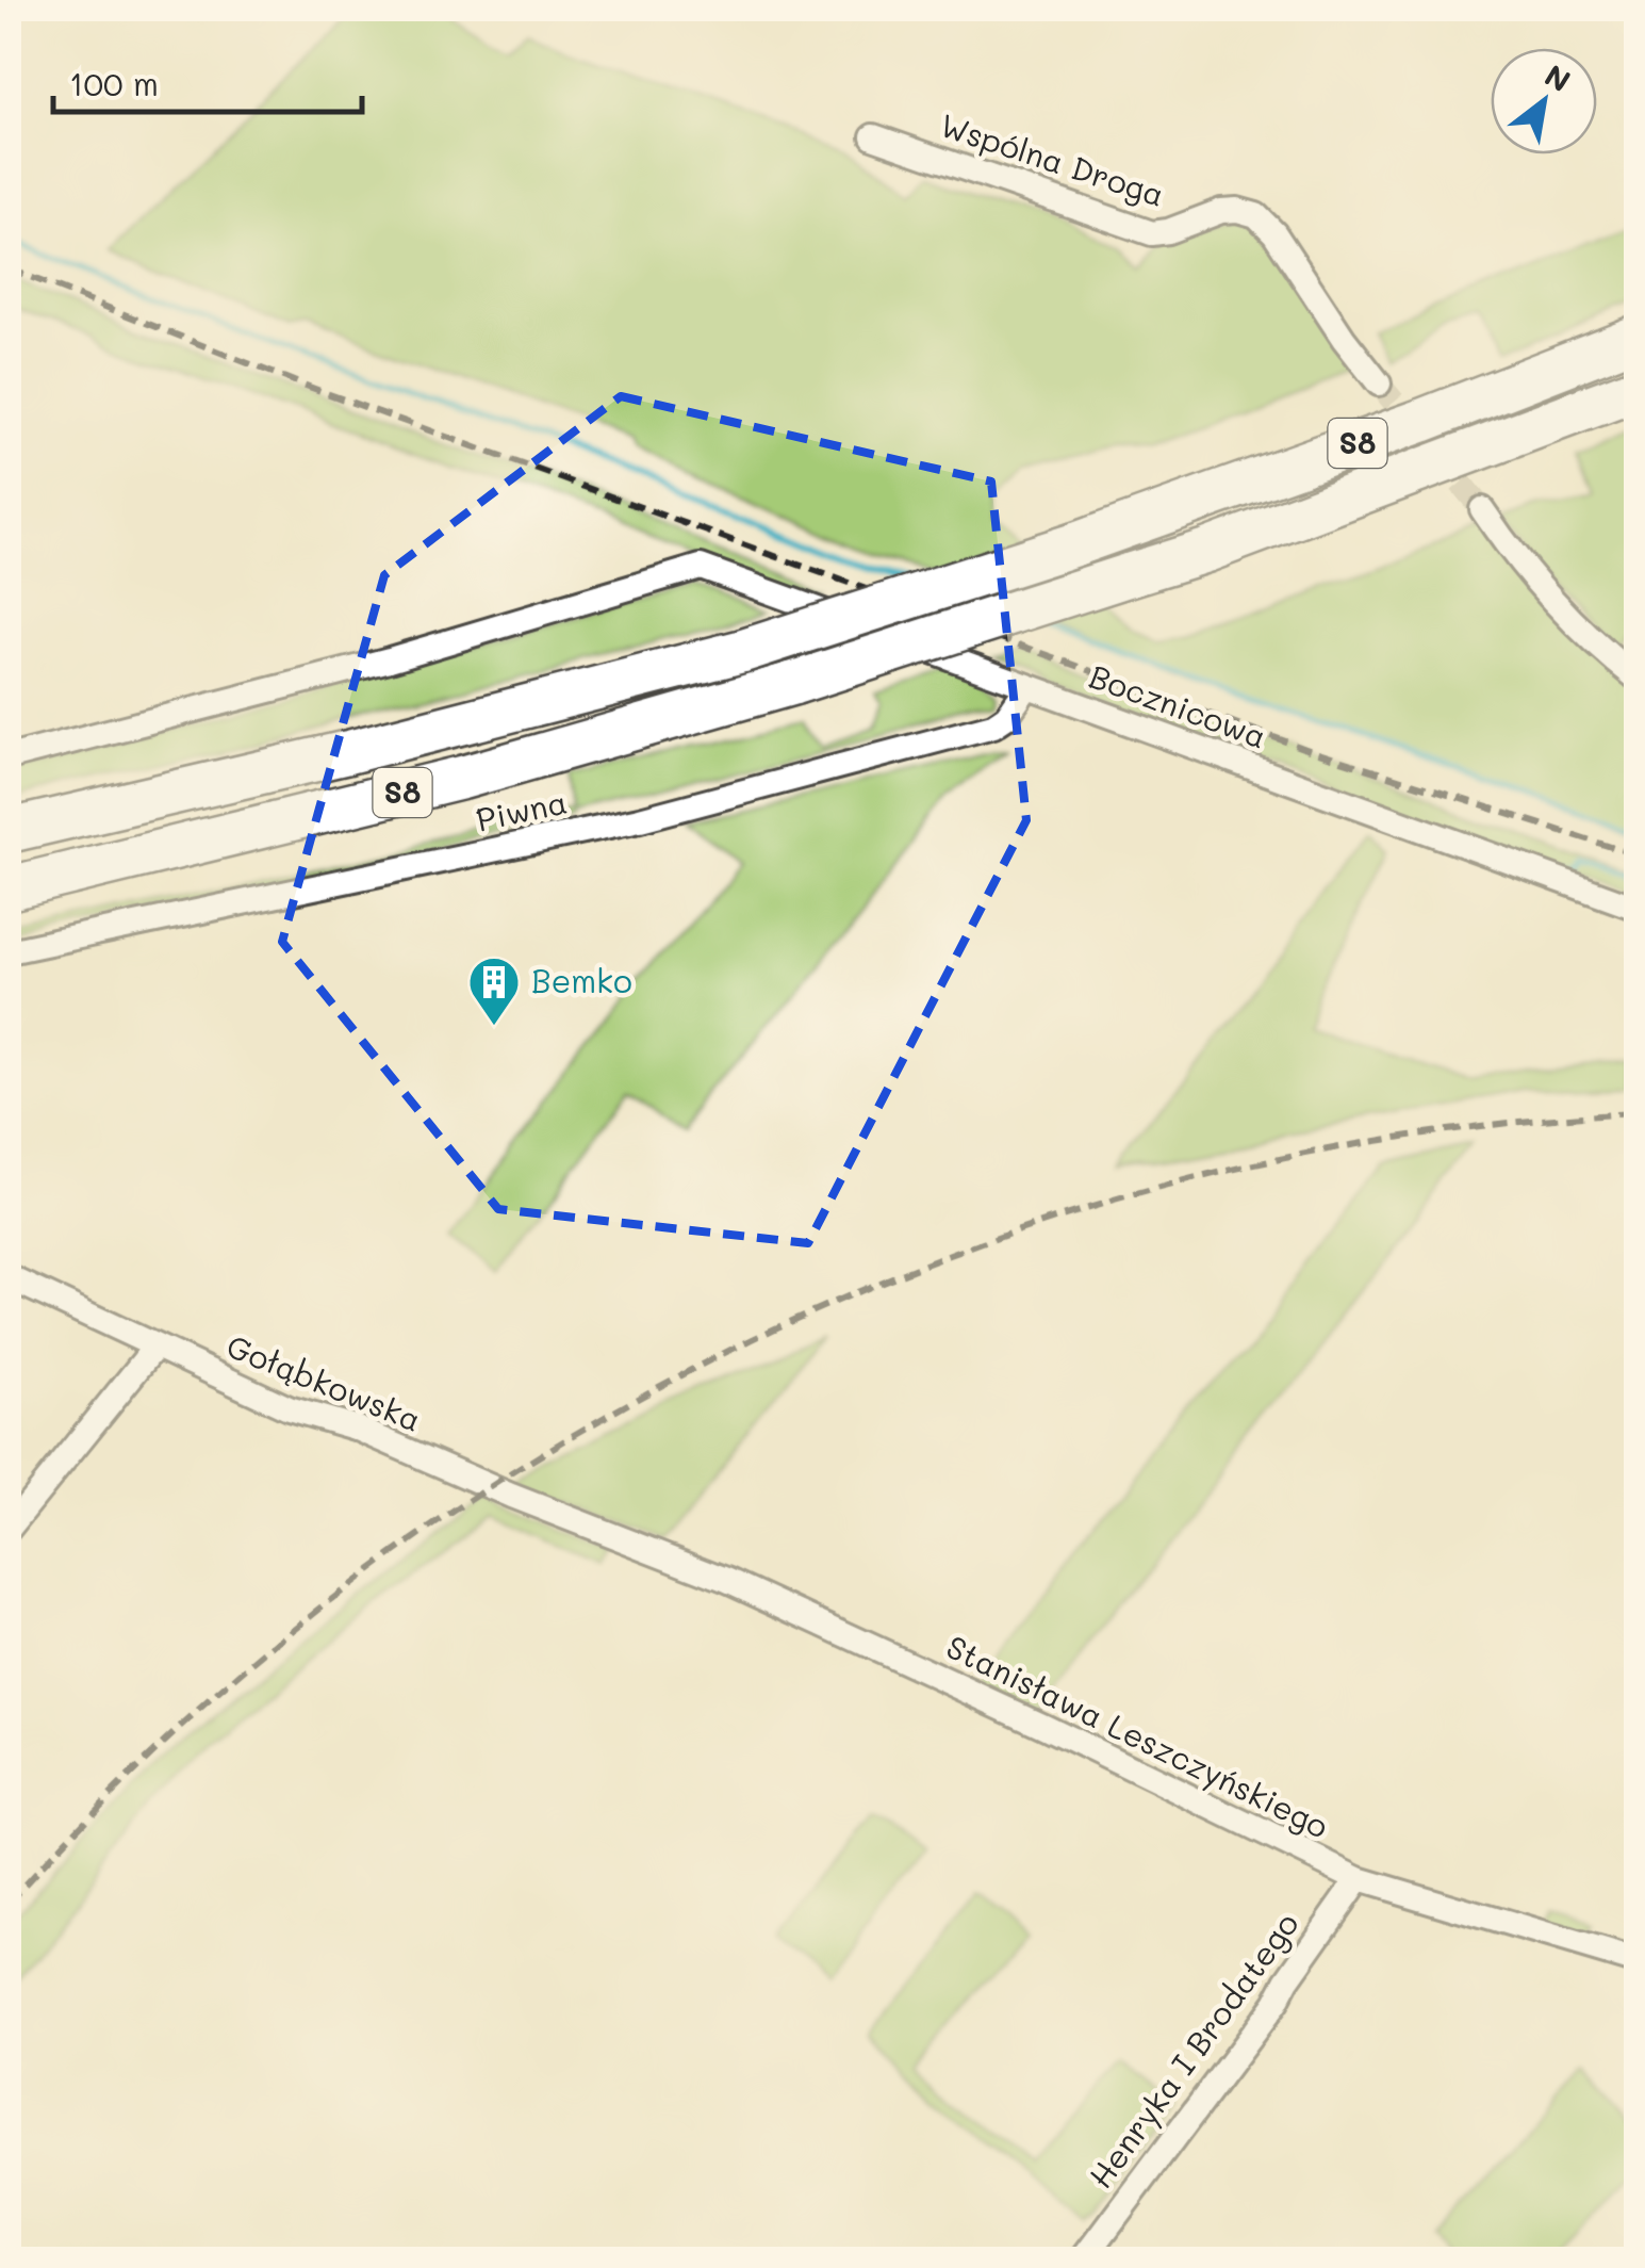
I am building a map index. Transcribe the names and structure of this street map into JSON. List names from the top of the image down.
{
  "streets": {
    "highway": ["S8"],
    "street": [
      "Wspólna Droga",
      "Bocznicowa",
      "Piwna",
      "Gołąbkowska",
      "Stanisława Leszczyńskiego",
      "Henryka I Brodatego"
    ]
  },
  "crossings": [
    ["Bocznicowa", "Piwna"],
    ["Gołąbkowska", "Stanisława Leszczyńskiego"],
    ["Stanisława Leszczyńskiego", "Henryka I Brodatego"]
  ],
  "places": {
    "building": ["Bemko"]
  },
  "scale_bar": "100 m",
  "north": "top right"
}
